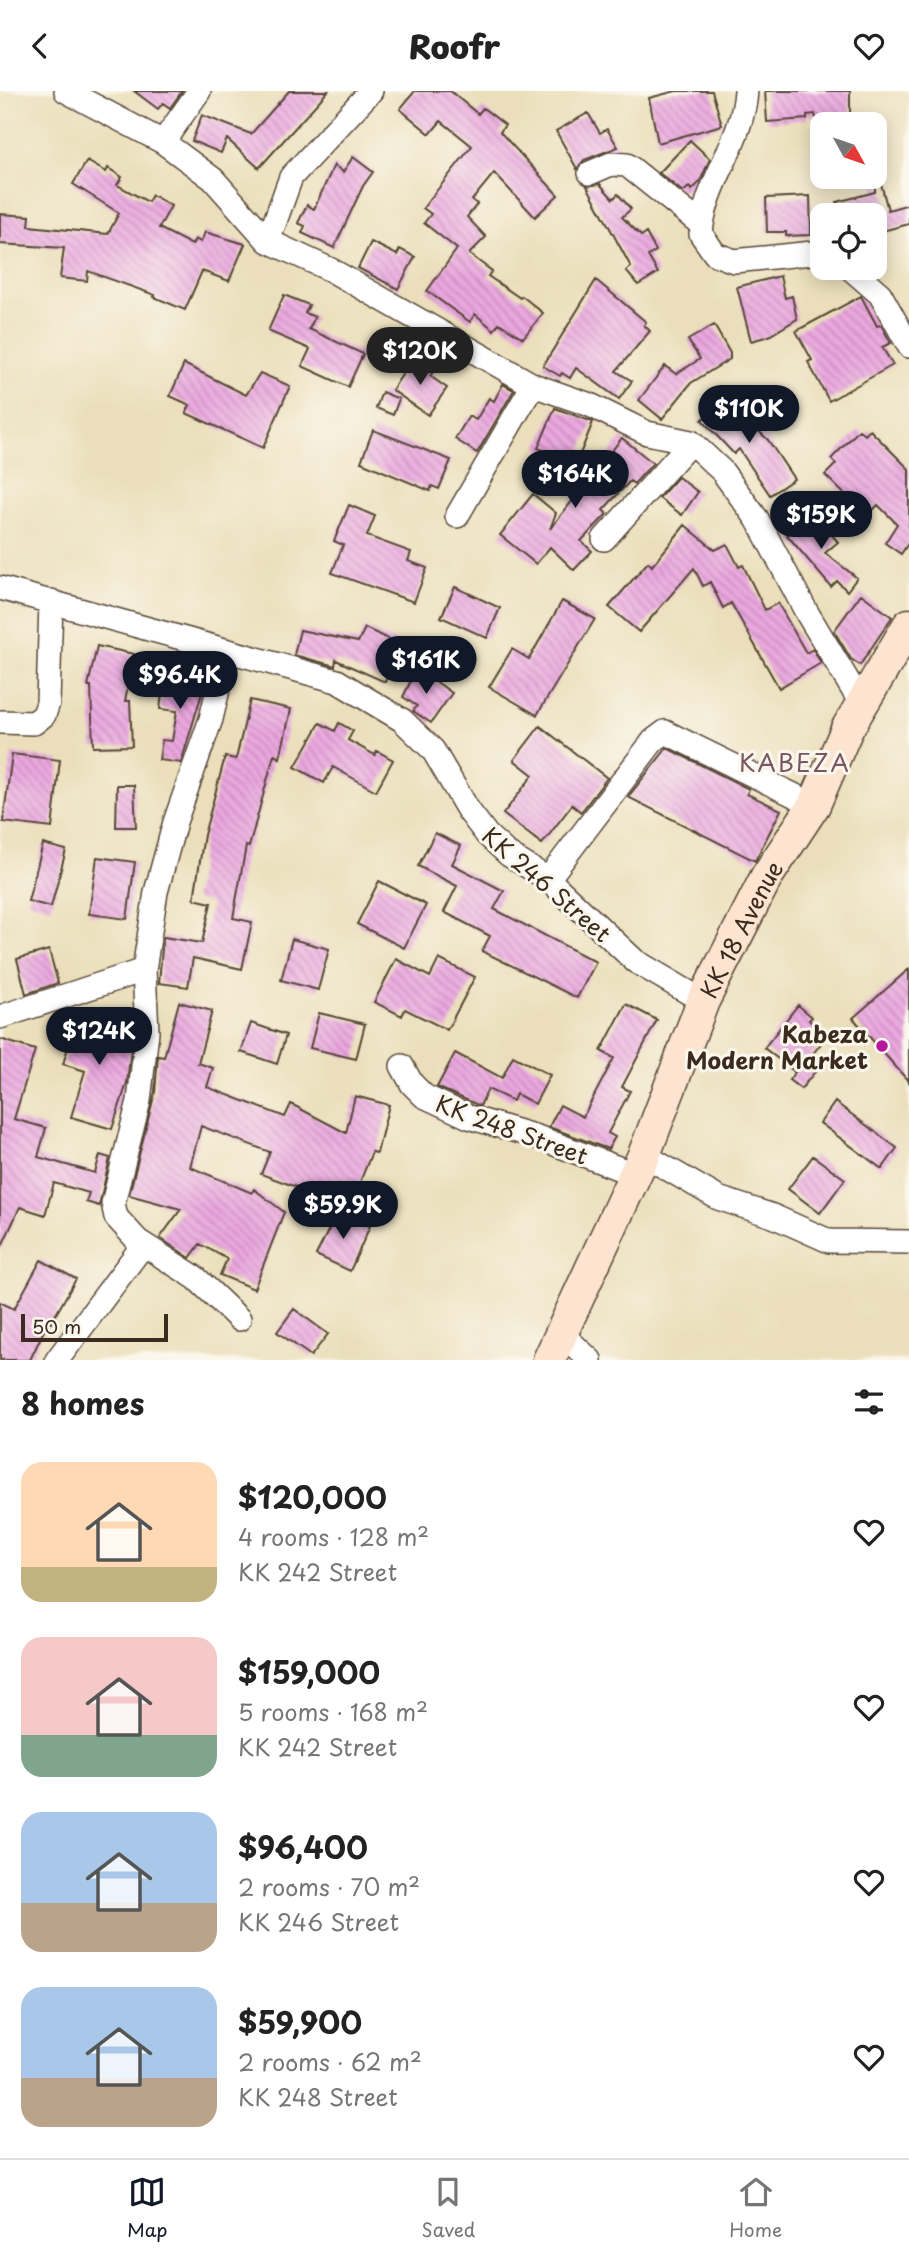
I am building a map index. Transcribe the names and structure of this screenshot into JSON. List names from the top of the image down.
{
  "streets": {
    "main road": ["KK 18 Avenue"],
    "street": ["KK 246 Street", "KK 248 Street"]
  },
  "crossings": [
    ["KK 246 Street", "KK 18 Avenue"],
    ["KK 18 Avenue", "KK 248 Street"]
  ],
  "districts": ["KABEZA"],
  "places": ["Kabeza Modern Market"],
  "scale_bar": "50 m",
  "north": "bottom right",
  "page": {
    "header": "Roofr",
    "price": [
      "$120K",
      "$110K",
      "$164K",
      "$159K",
      "$161K",
      "$96.4K",
      "$124K",
      "$59.9K"
    ],
    "scale": "50 m",
    "heading": "8 homes",
    "list": [
      {
        "name": "$120,000",
        "note": "4 rooms · 128 m² · KK 242 Street"
      },
      {
        "name": "$159,000",
        "note": "5 rooms · 168 m² · KK 242 Street"
      },
      {
        "name": "$96,400",
        "note": "2 rooms · 70 m² · KK 246 Street"
      },
      {
        "name": "$59,900",
        "note": "2 rooms · 62 m² · KK 248 Street"
      }
    ],
    "tabs": ["Map", "Saved", "Home"]
  }
}
